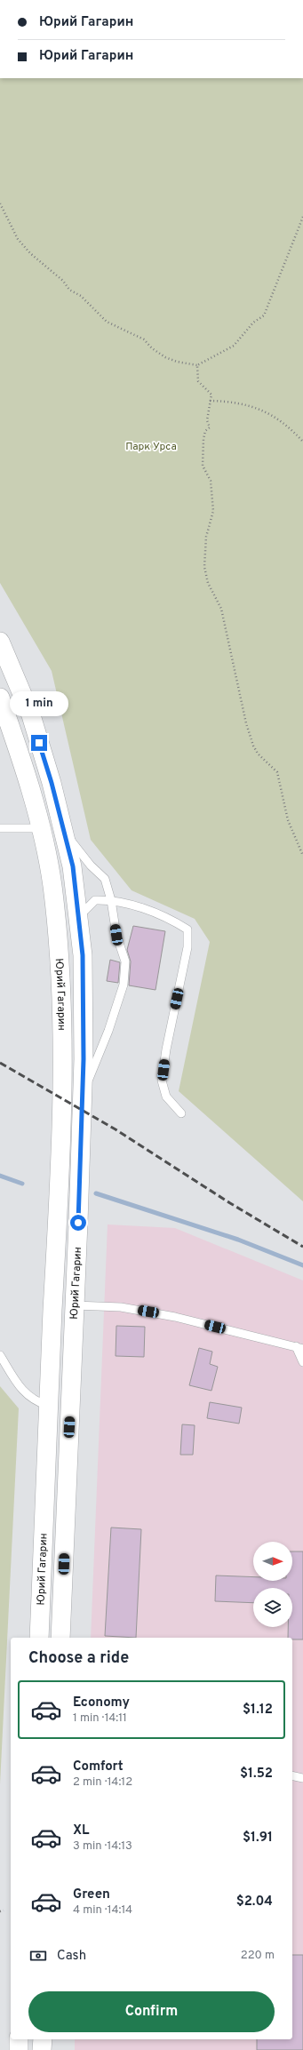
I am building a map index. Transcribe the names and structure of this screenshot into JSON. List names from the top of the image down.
{
  "streets": {
    "street": ["Юрий Гагарин"]
  },
  "parks": ["Парк Урса"],
  "north": "right",
  "page": {
    "banner": ["Юрий Гагарин", "Юрий Гагарин"],
    "bubble": "1 min",
    "heading": "Choose a ride",
    "list": [
      {
        "name": "Economy",
        "note": "1 min · 14:11",
        "value": "$1.12"
      },
      {
        "name": "Comfort",
        "note": "2 min · 14:12",
        "value": "$1.52"
      },
      {
        "name": "XL",
        "note": "3 min · 14:13",
        "value": "$1.91"
      },
      {
        "name": "Green",
        "note": "4 min · 14:14",
        "value": "$2.04"
      }
    ],
    "pay": ["Cash", "220 m"],
    "buttons": "Confirm"
  }
}
